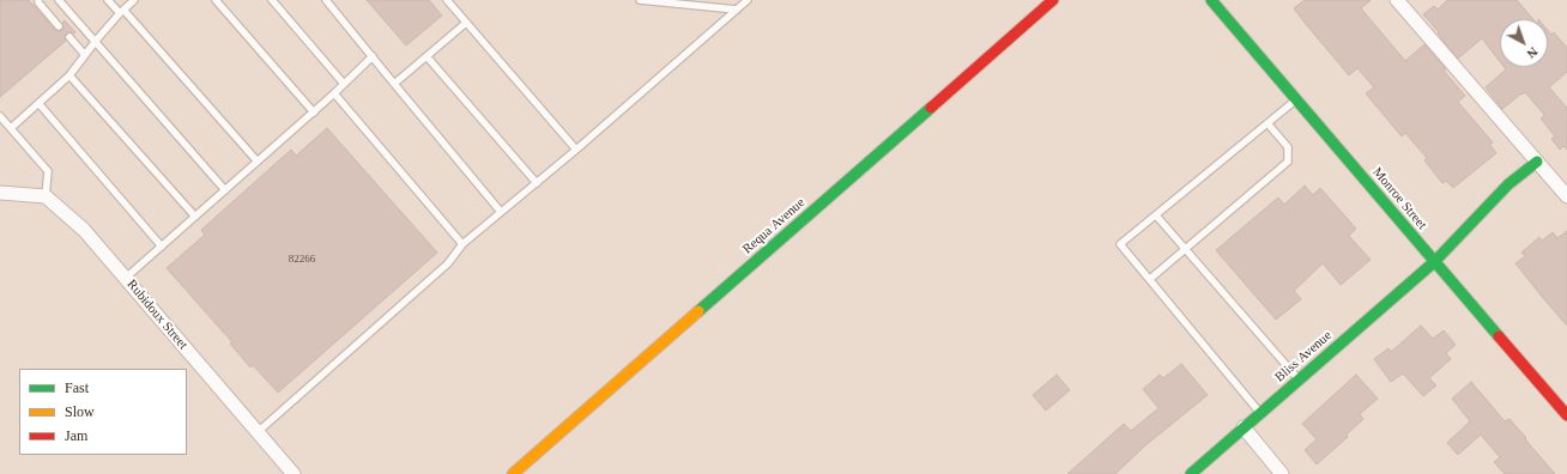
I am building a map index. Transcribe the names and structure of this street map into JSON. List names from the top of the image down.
{
  "streets": {
    "street": [
      "Monroe Street",
      "Requa Avenue",
      "Rubidoux Street",
      "Bliss Avenue"
    ]
  },
  "crossings": [
    ["Monroe Street", "Bliss Avenue"]
  ],
  "house_numbers": ["82266"],
  "legend": ["Fast", "Slow", "Jam"],
  "north": "bottom right"
}
